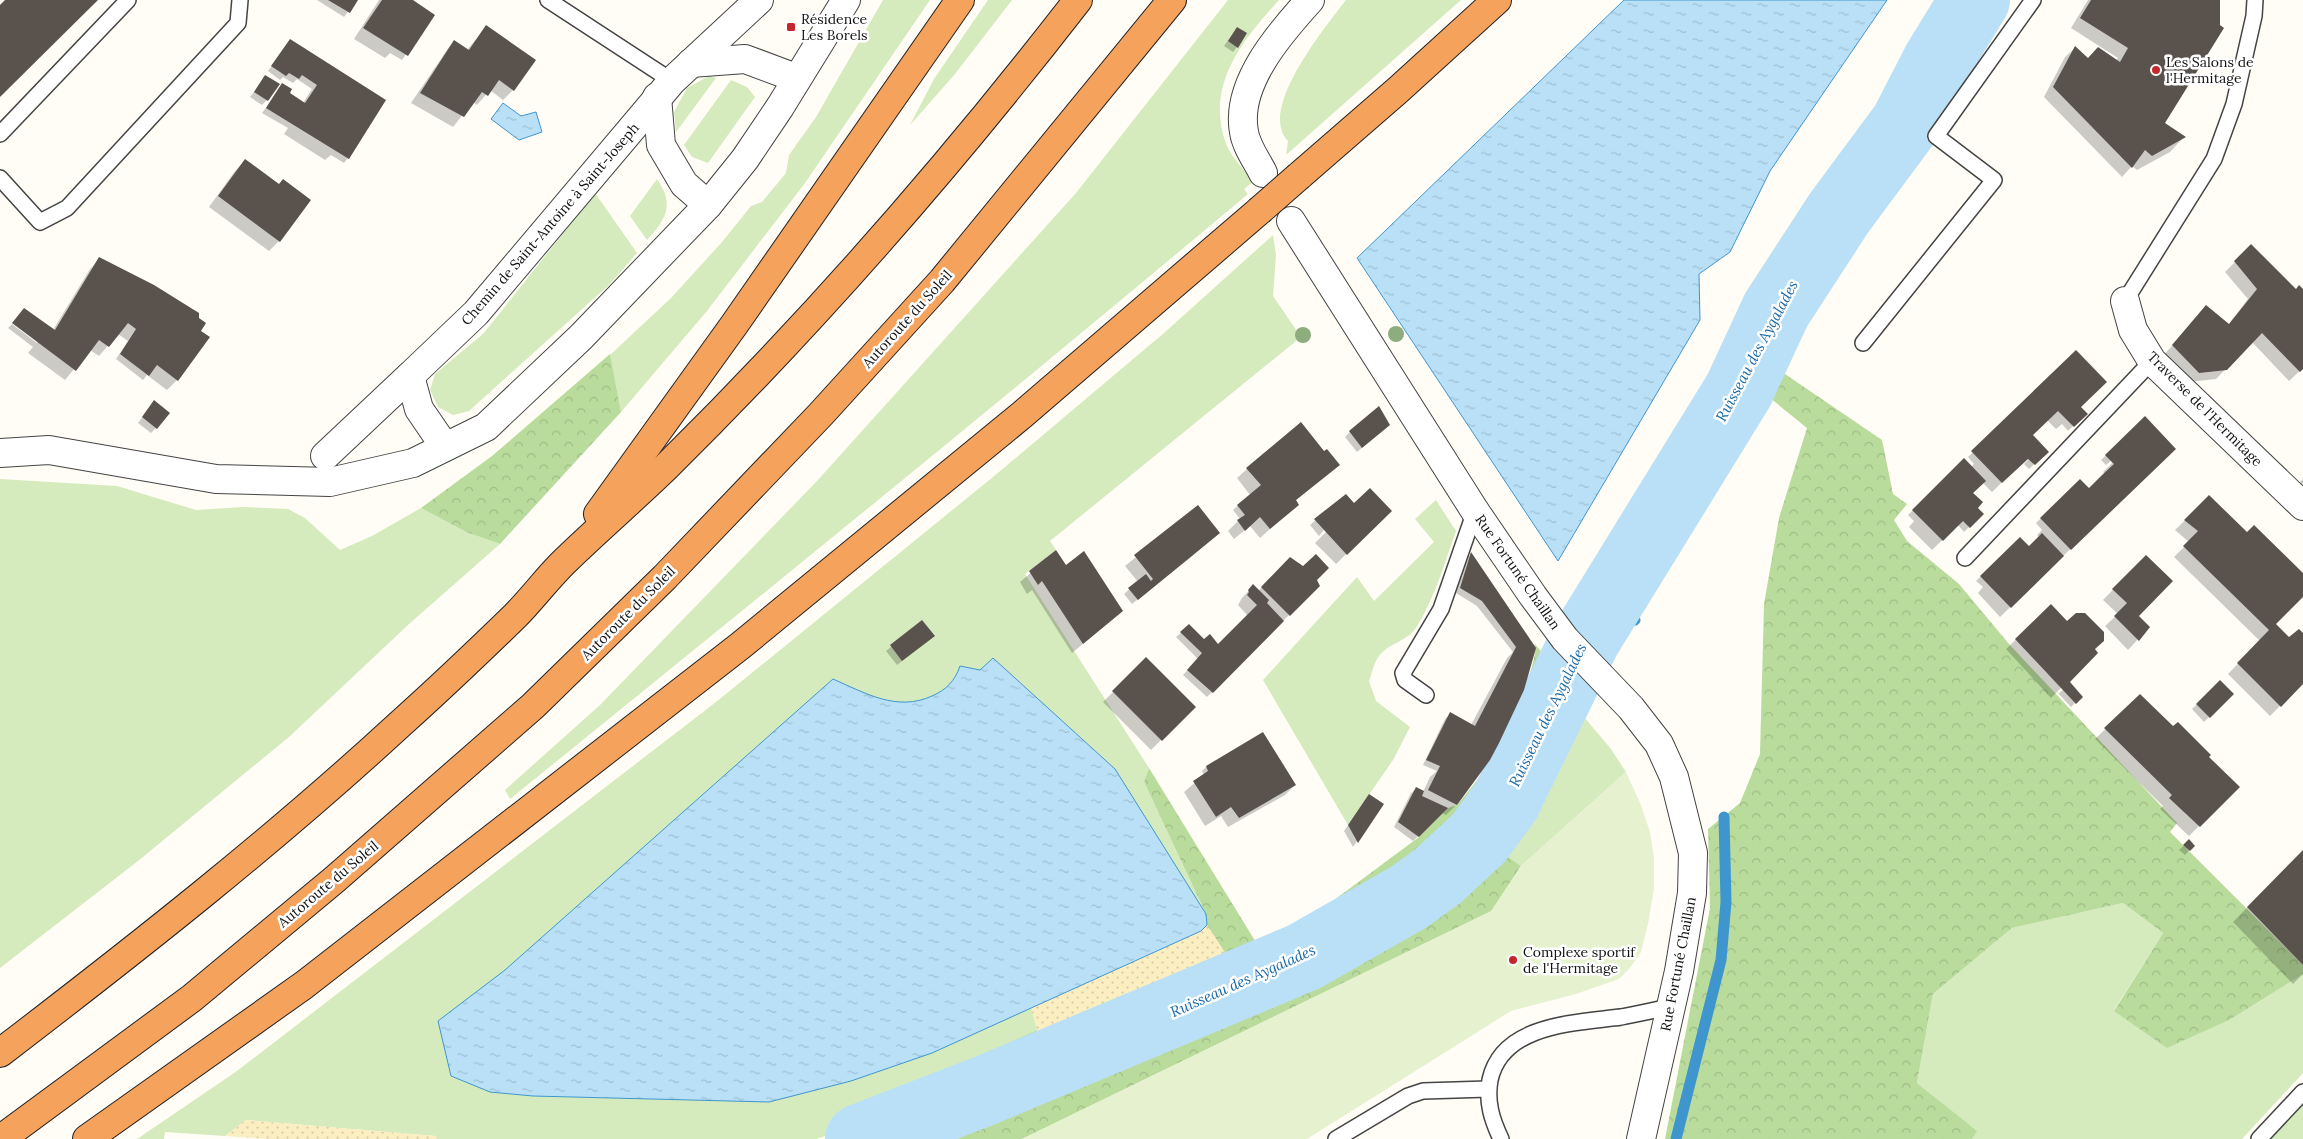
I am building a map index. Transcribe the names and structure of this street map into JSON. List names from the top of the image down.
{
  "streets": {
    "highway": ["Autoroute du Soleil"],
    "street": ["Chemin de Saint-Antoine à Saint-Joseph", "Traverse de l'Hermitage", "Rue Fortuné Chaillan"]
  },
  "water": ["Ruisseau des Aygalades"],
  "places": {
    "transit": ["Résidence Les Borels"],
    "other": ["Les Salons de l'Hermitage", "Complexe sportif de l'Hermitage"]
  }
}
